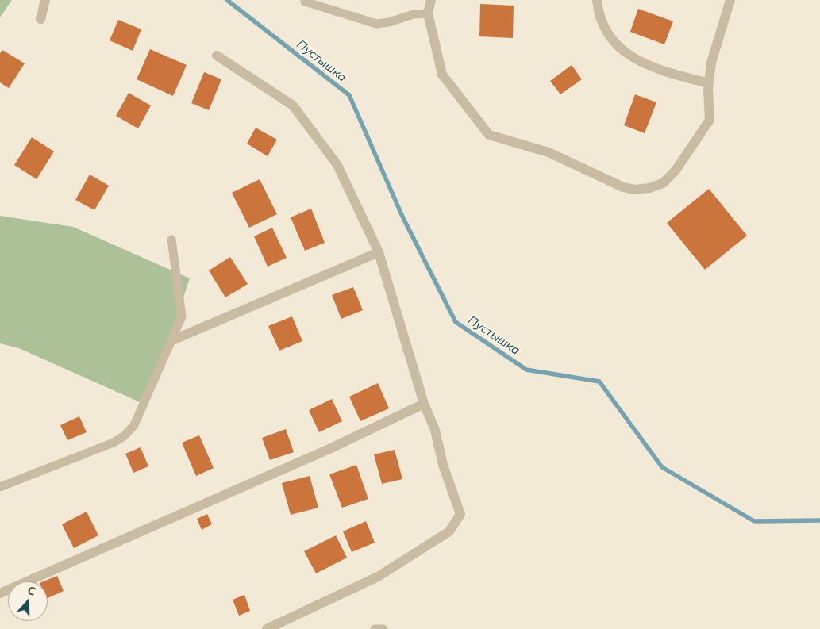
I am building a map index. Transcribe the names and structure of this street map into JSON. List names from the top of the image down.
{
  "water": ["Пустышка"],
  "north": "top"
}
